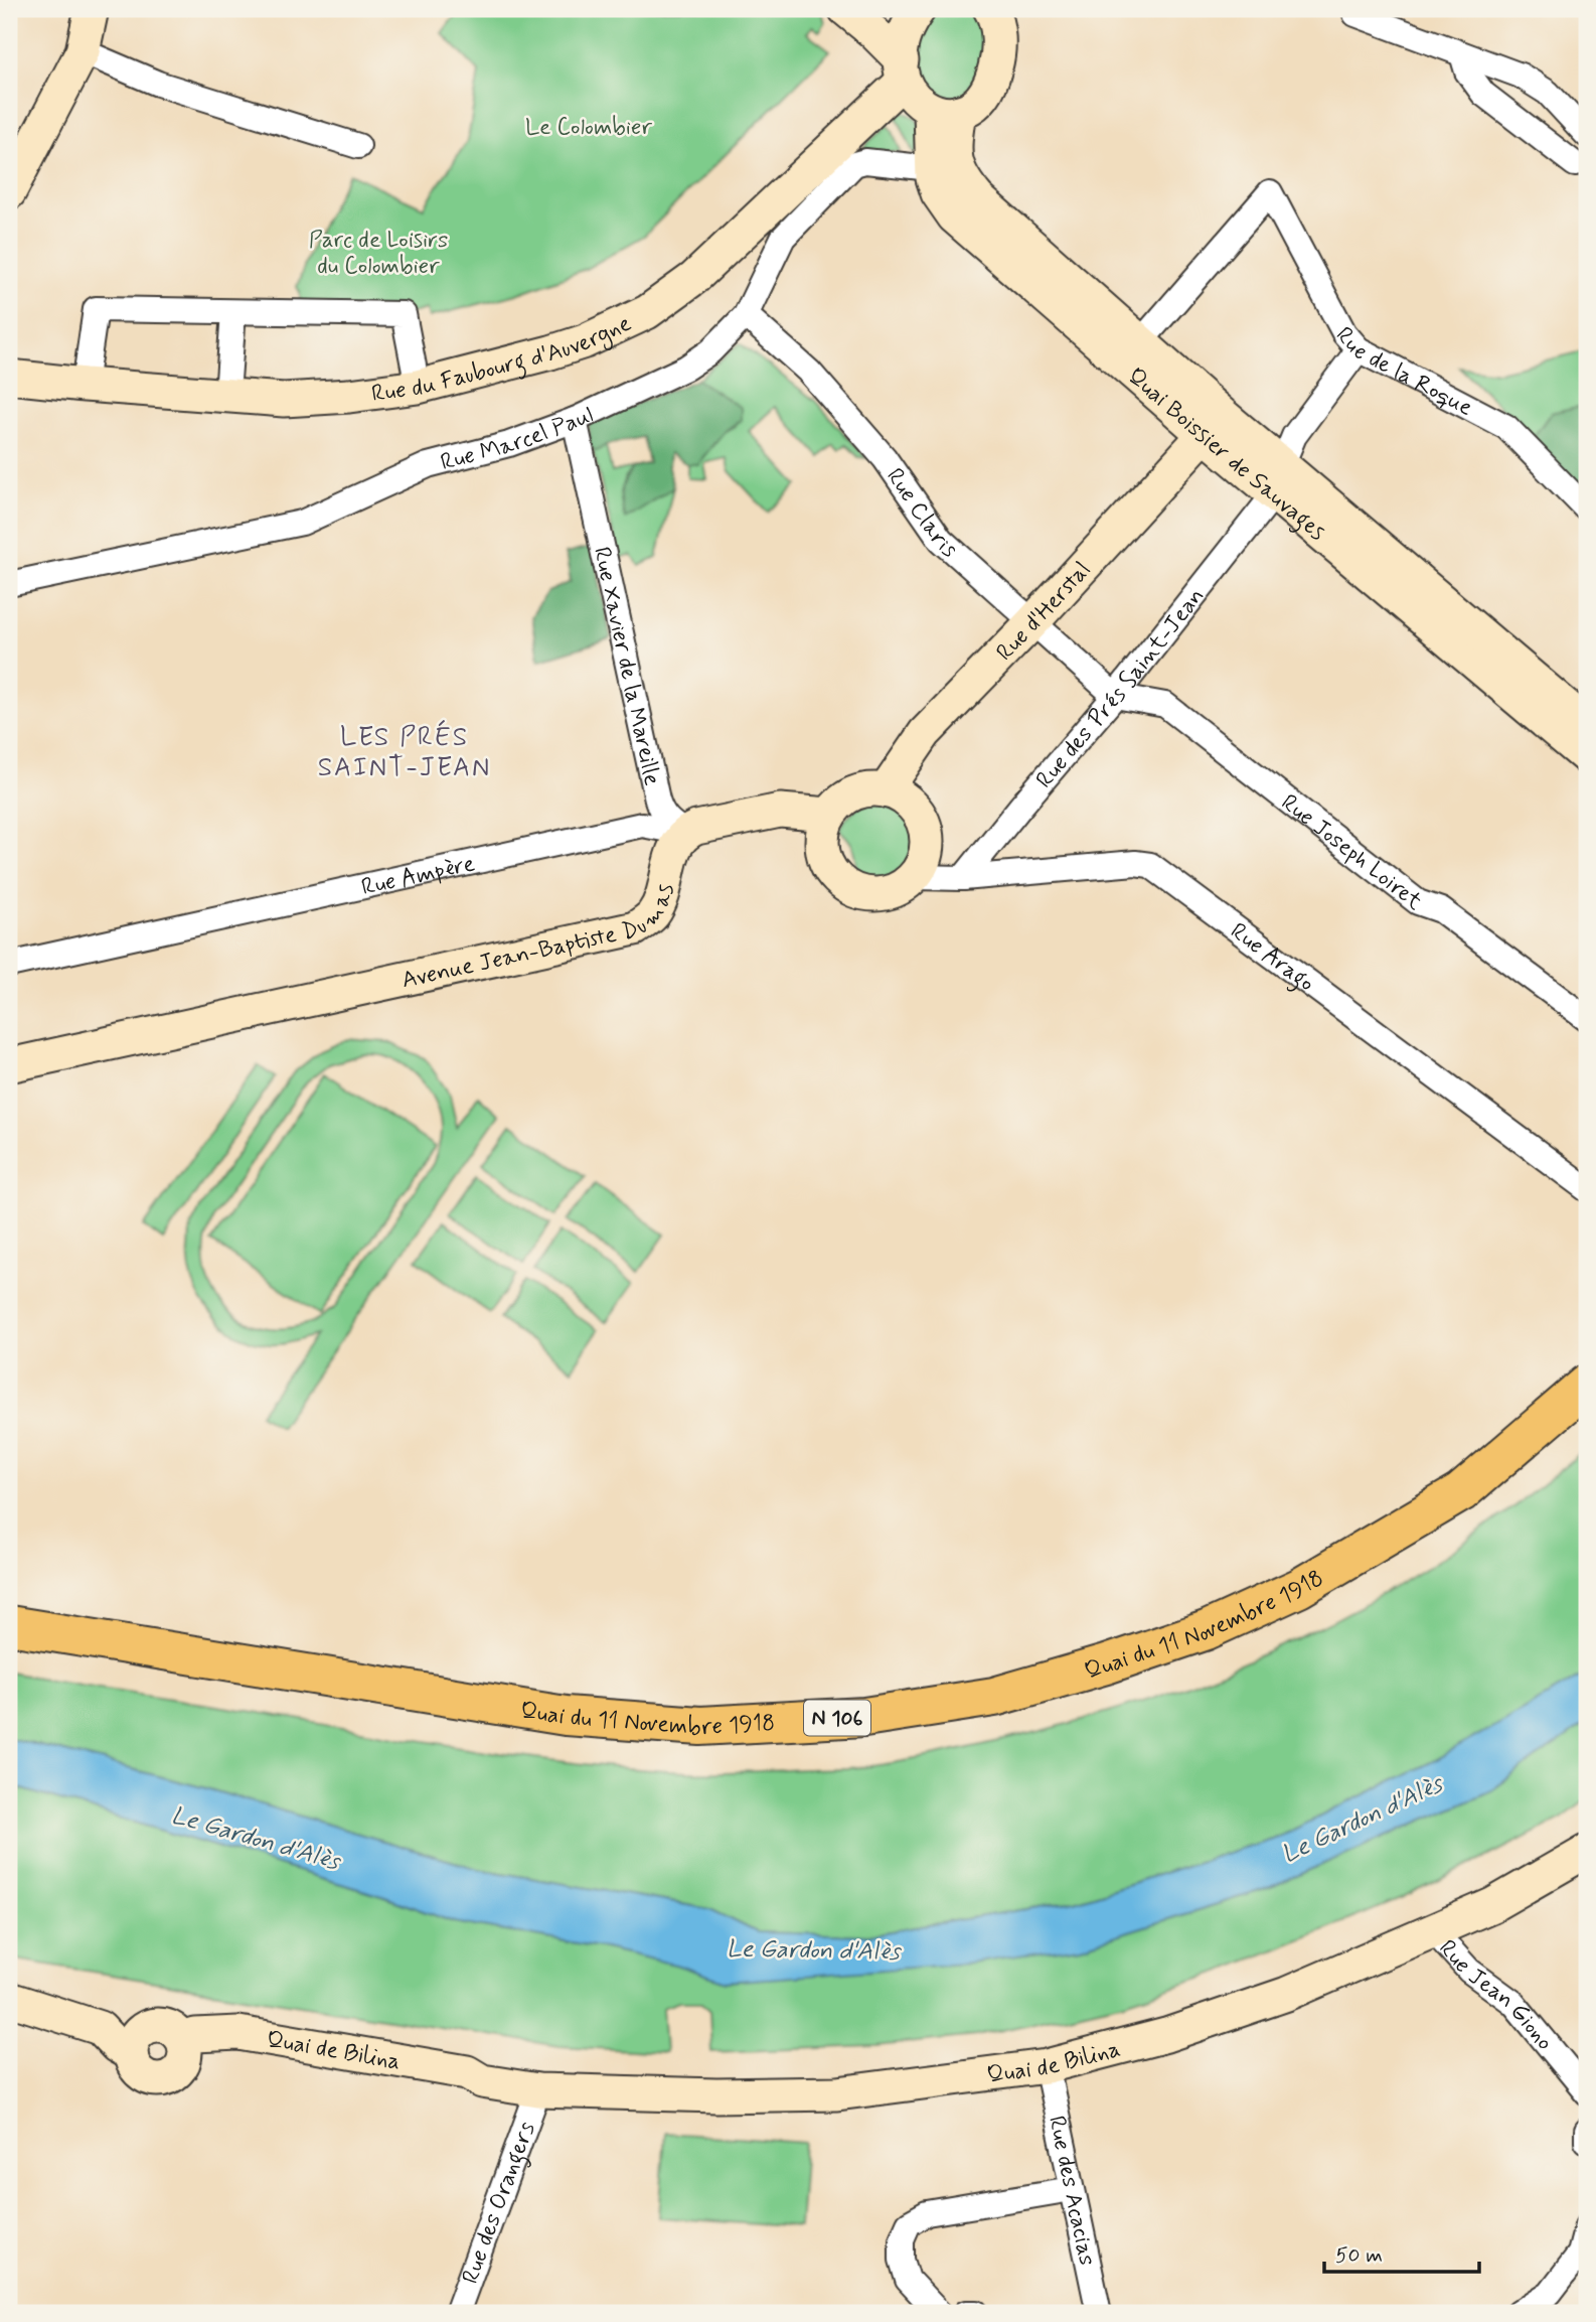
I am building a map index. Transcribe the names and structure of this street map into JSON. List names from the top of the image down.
{
  "streets": {
    "main road": [
      "Rue du Faubourg d'Auvergne",
      "Quai Boissier de Sauvages",
      "Rue d'Herstal",
      "Rue Ampère",
      "Avenue Jean-Baptiste Dumas",
      "Quai du 11 Novembre 1918",
      "N 106",
      "Quai de Bilina"
    ],
    "street": [
      "Rue de la Roque",
      "Rue Marcel Paul",
      "Rue Claris",
      "Rue Xavier de la Mareille",
      "Rue des Prés Saint-Jean",
      "Rue Joseph Loiret",
      "Rue Arago",
      "Rue Jean Giono",
      "Rue des Acacias",
      "Rue des Orangers"
    ]
  },
  "crossings": [
    ["Rue de la Roque", "Quai Boissier de Sauvages"],
    ["Rue de la Roque", "Rue des Prés Saint-Jean"],
    ["Rue Marcel Paul", "Quai Boissier de Sauvages"],
    ["Rue Marcel Paul", "Rue Claris"],
    ["Rue Marcel Paul", "Rue Xavier de la Mareille"],
    ["Quai Boissier de Sauvages", "Rue d'Herstal"],
    ["Quai Boissier de Sauvages", "Rue des Prés Saint-Jean"],
    ["Rue Claris", "Rue d'Herstal"],
    ["Rue Claris", "Rue des Prés Saint-Jean"],
    ["Rue Claris", "Rue Joseph Loiret"],
    ["Rue d'Herstal", "Rue Ampère"],
    ["Rue d'Herstal", "Rue Arago"],
    ["Rue Xavier de la Mareille", "Rue Ampère"],
    ["Rue des Prés Saint-Jean", "Rue Joseph Loiret"],
    ["Rue des Prés Saint-Jean", "Rue Arago"],
    ["Rue Ampère", "Rue Arago"],
    ["Rue Jean Giono", "Quai de Bilina"],
    ["Quai de Bilina", "Rue des Acacias"],
    ["Quai de Bilina", "Rue des Orangers"]
  ],
  "districts": ["LES PRÉS SAINT-JEAN"],
  "water": ["Le Gardon d'Alès"],
  "parks": ["Le Colombier", "Parc de Loisirs du Colombier"],
  "scale_bar": "50 m"
}
